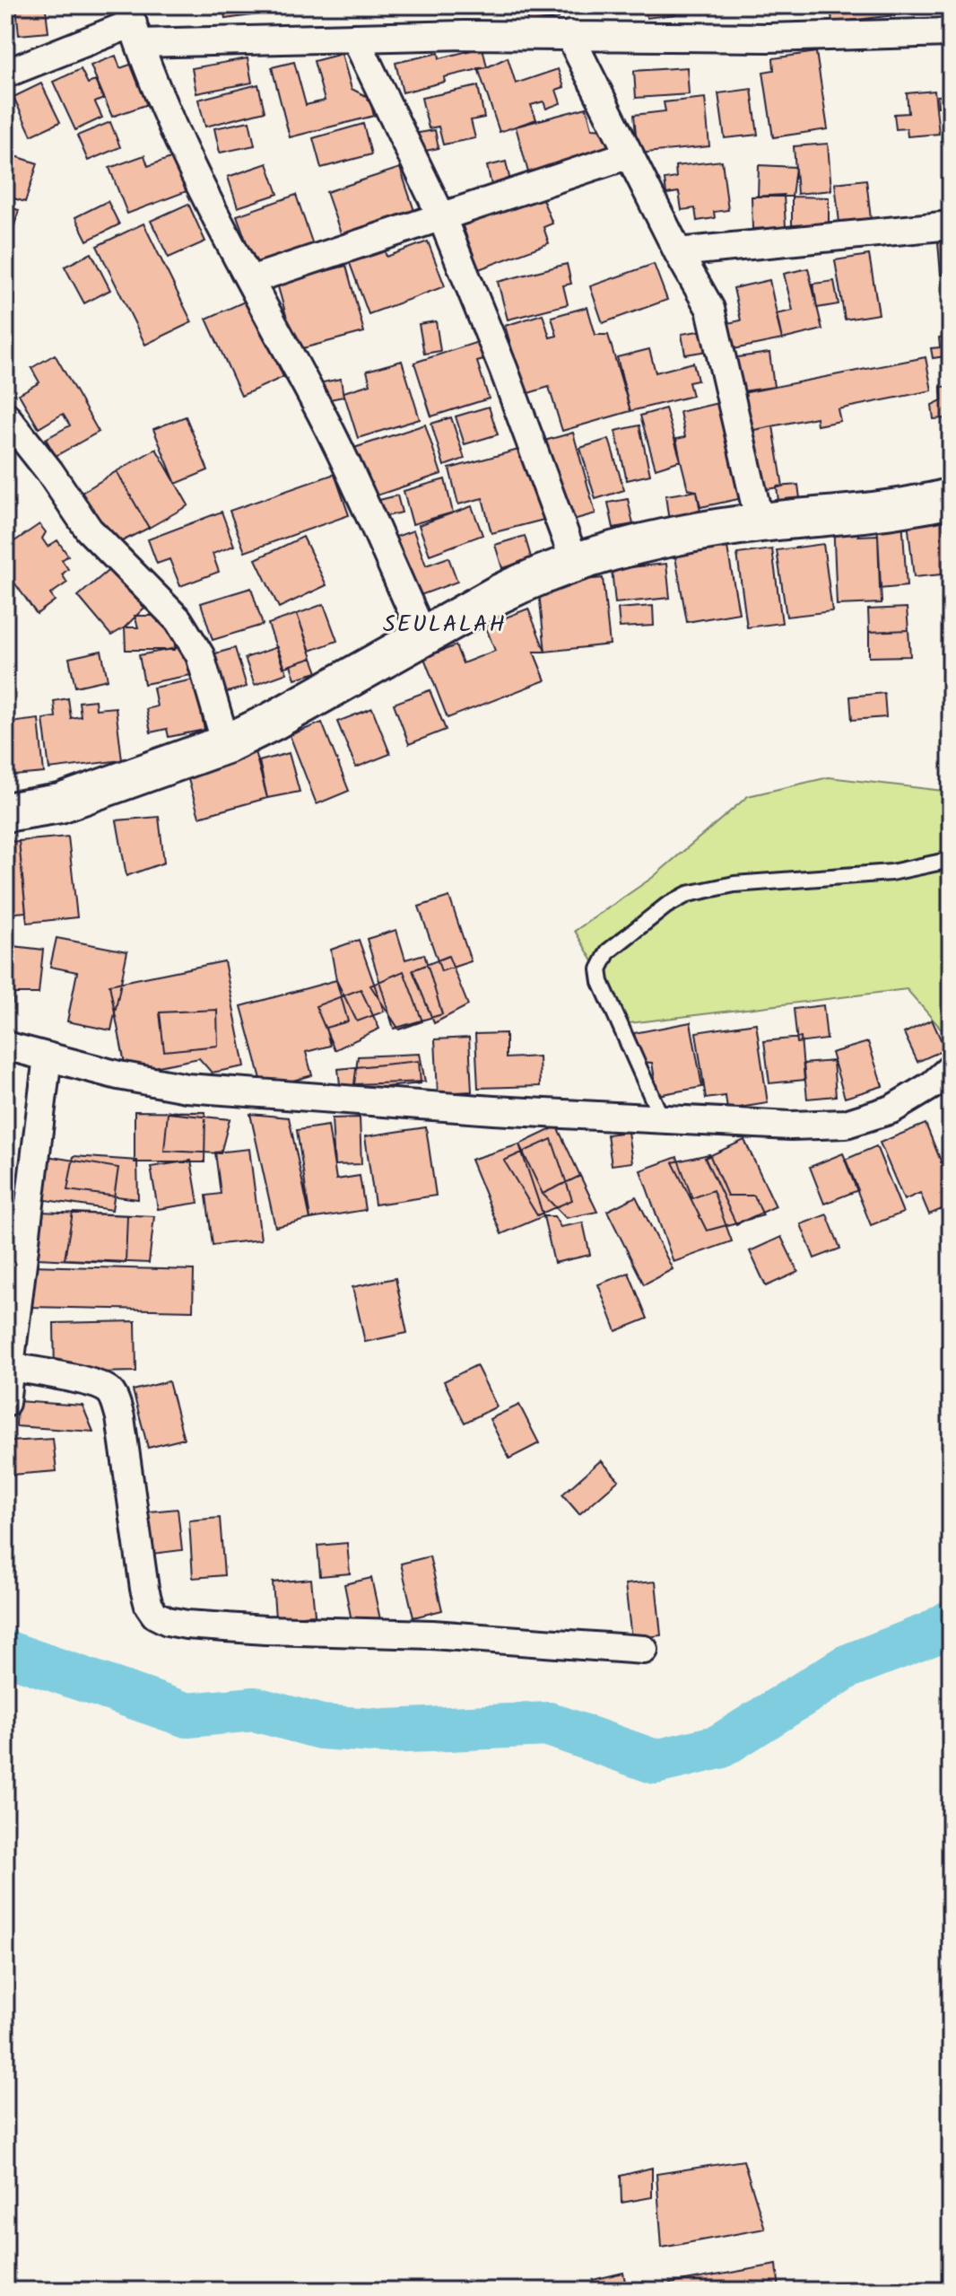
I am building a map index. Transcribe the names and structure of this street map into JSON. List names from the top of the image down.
{
  "districts": ["SEULALAH"]
}
